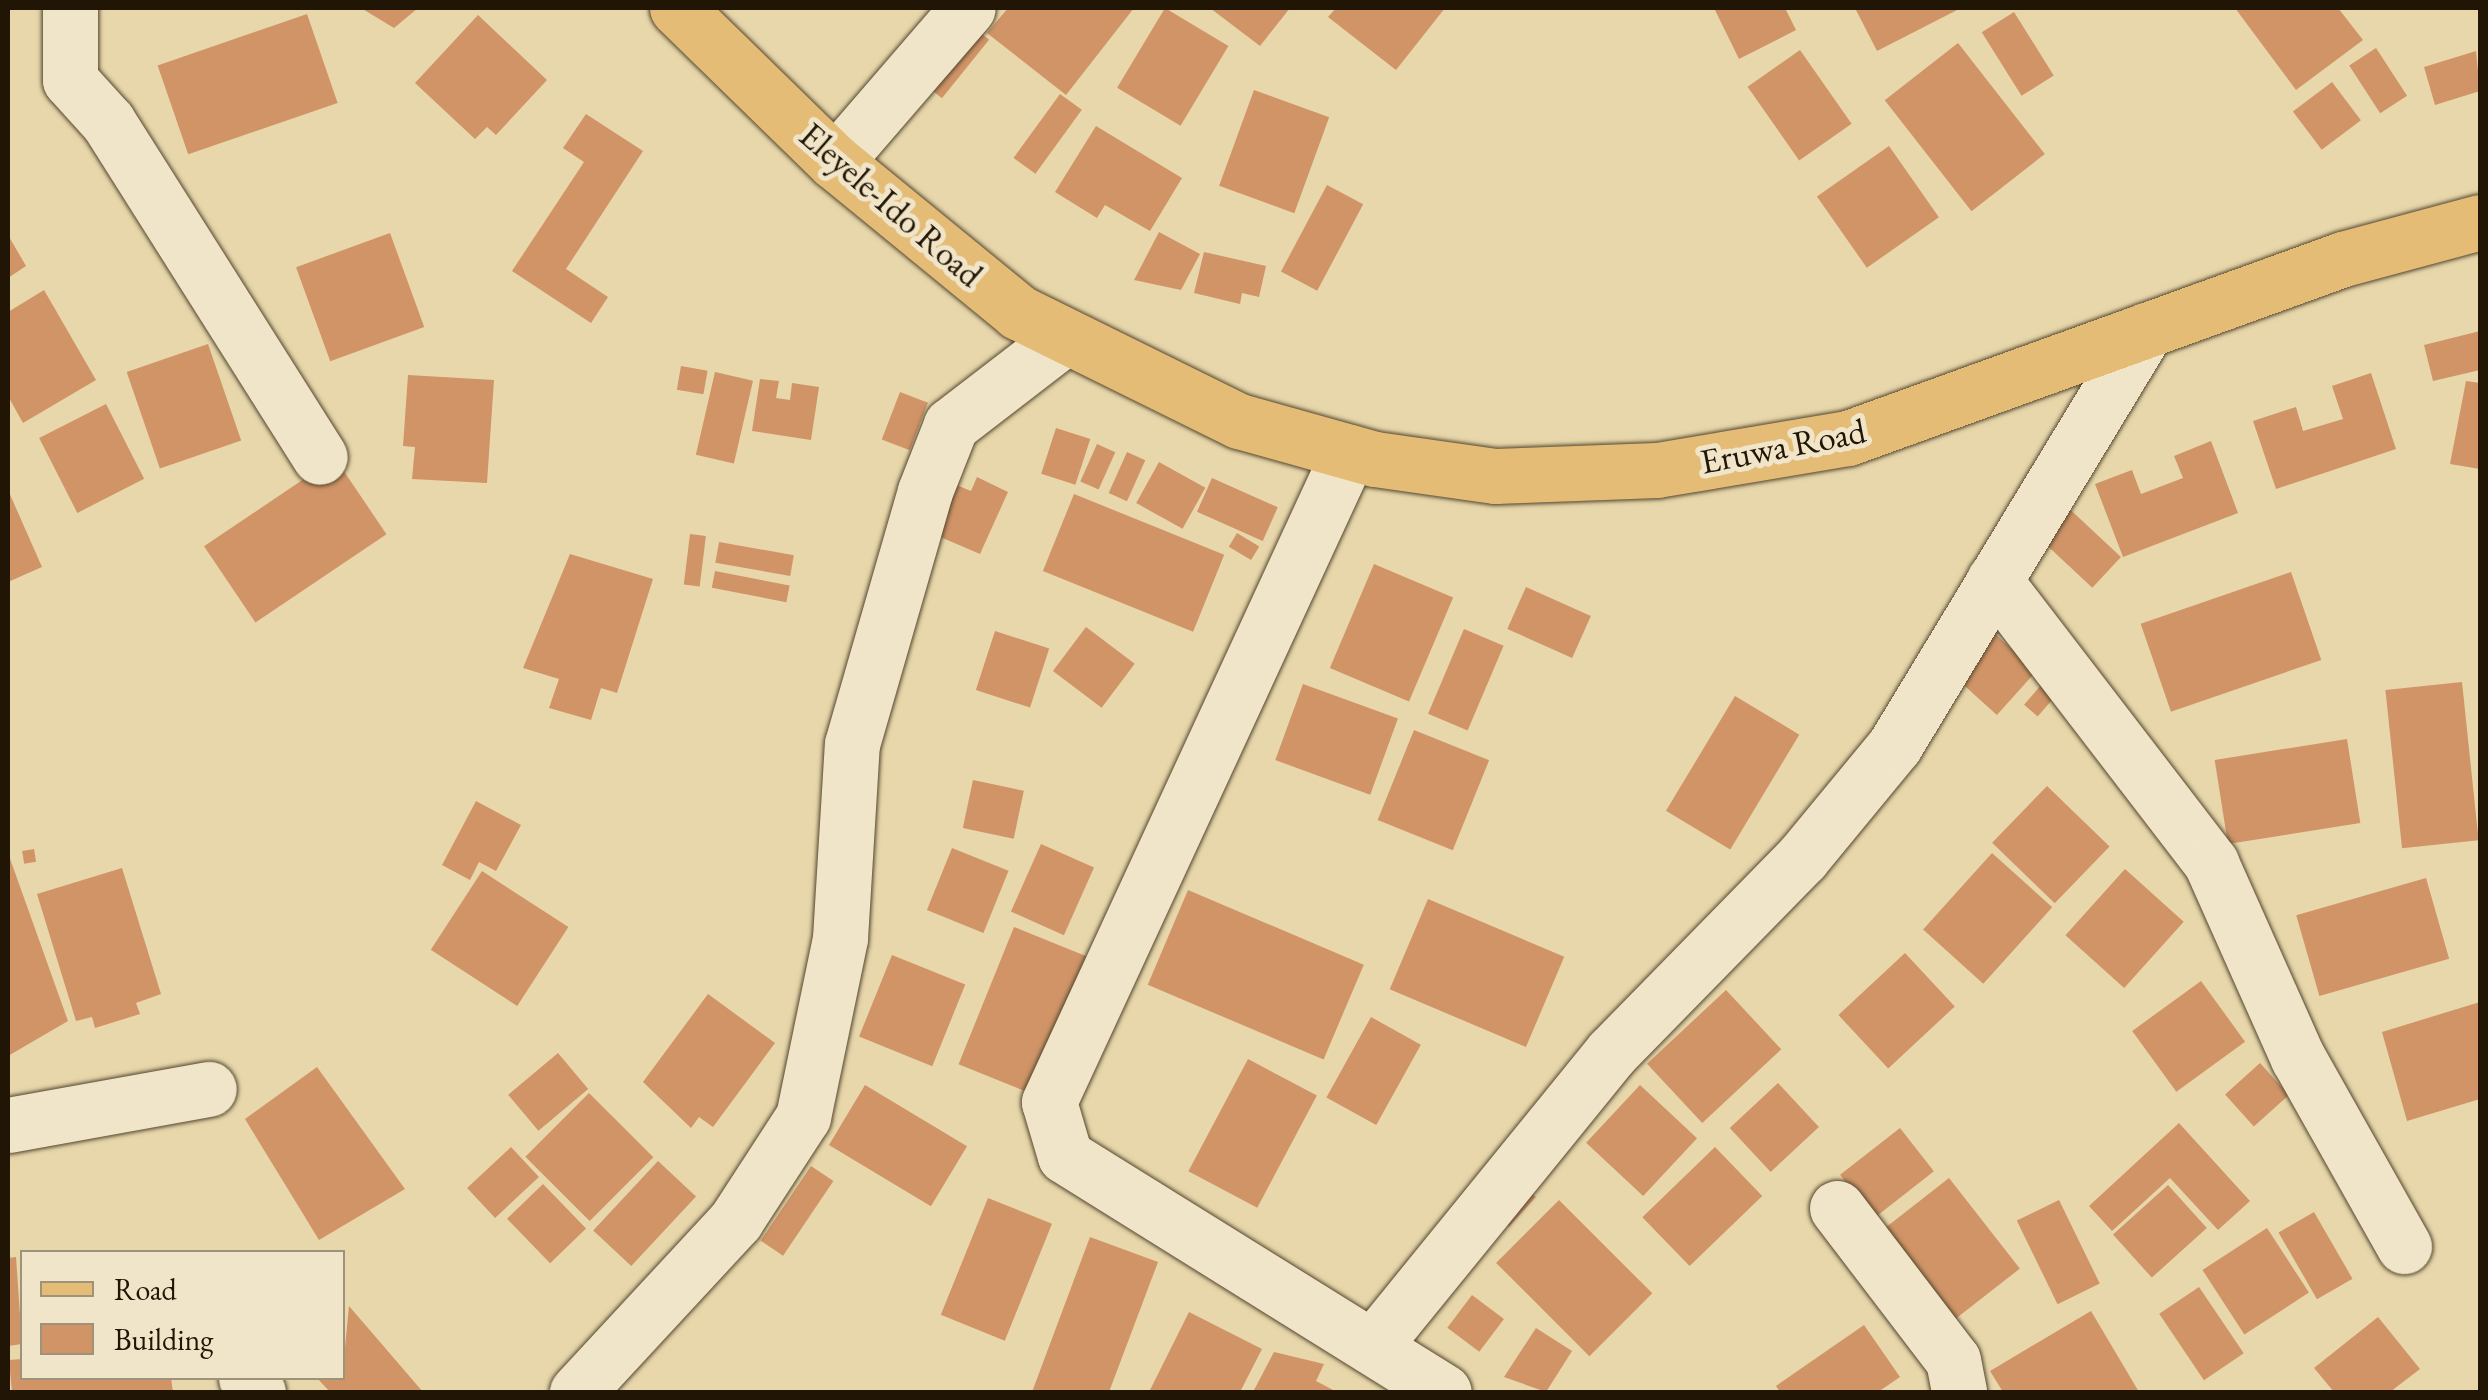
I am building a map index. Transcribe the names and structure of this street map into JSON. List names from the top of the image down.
{
  "streets": {
    "main road": ["Eleyele-Ido Road", "Eruwa Road"]
  },
  "crossings": [
    ["Eleyele-Ido Road", "Eruwa Road"]
  ],
  "legend": ["Road", "Building"]
}
